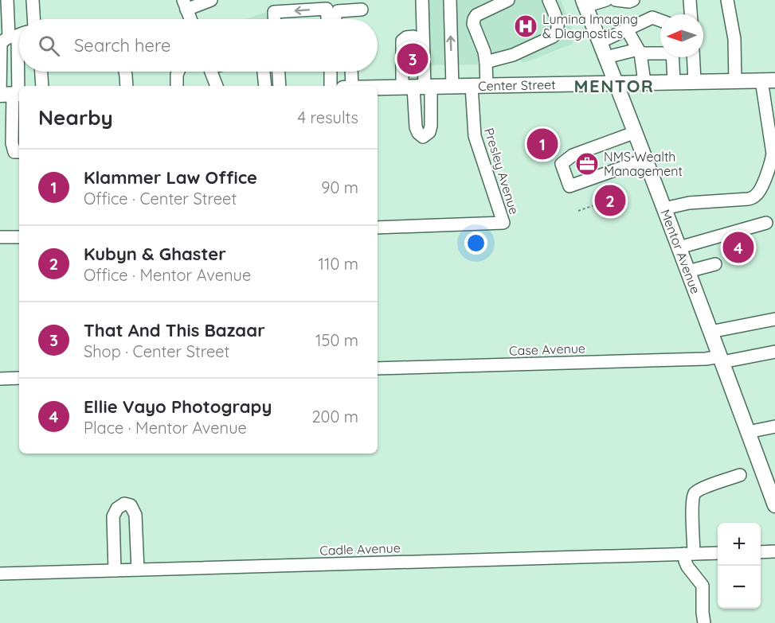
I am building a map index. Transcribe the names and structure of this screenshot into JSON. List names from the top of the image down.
{
  "streets": {
    "main road": ["Center Street", "Mentor Avenue"],
    "street": ["Presley Avenue", "Case Avenue", "Cadle Avenue"]
  },
  "crossings": [
    ["Center Street", "Presley Avenue"],
    ["Center Street", "Mentor Avenue"],
    ["Mentor Avenue", "Case Avenue"]
  ],
  "districts": ["MENTOR"],
  "places": {
    "hospital": ["Lumina Imaging & Diagnostics"],
    "office": ["NMS Wealth Management"]
  },
  "north": "left",
  "page": {
    "search": "Search here",
    "pins": [
      "3",
      "1",
      "2",
      "4"
    ],
    "heading": ["Nearby", "4 results"],
    "list": [
      {
        "mark": "1",
        "name": "Klammer Law Office",
        "note": "Office · Center Street",
        "value": "90 m"
      },
      {
        "mark": "2",
        "name": "Kubyn & Ghaster",
        "note": "Office · Mentor Avenue",
        "value": "110 m"
      },
      {
        "mark": "3",
        "name": "That And This Bazaar",
        "note": "Shop · Center Street",
        "value": "150 m"
      },
      {
        "mark": "4",
        "name": "Ellie Vayo Photograpy",
        "note": "Place · Mentor Avenue",
        "value": "200 m"
      }
    ],
    "map_buttons": ["+", "−"]
  }
}
